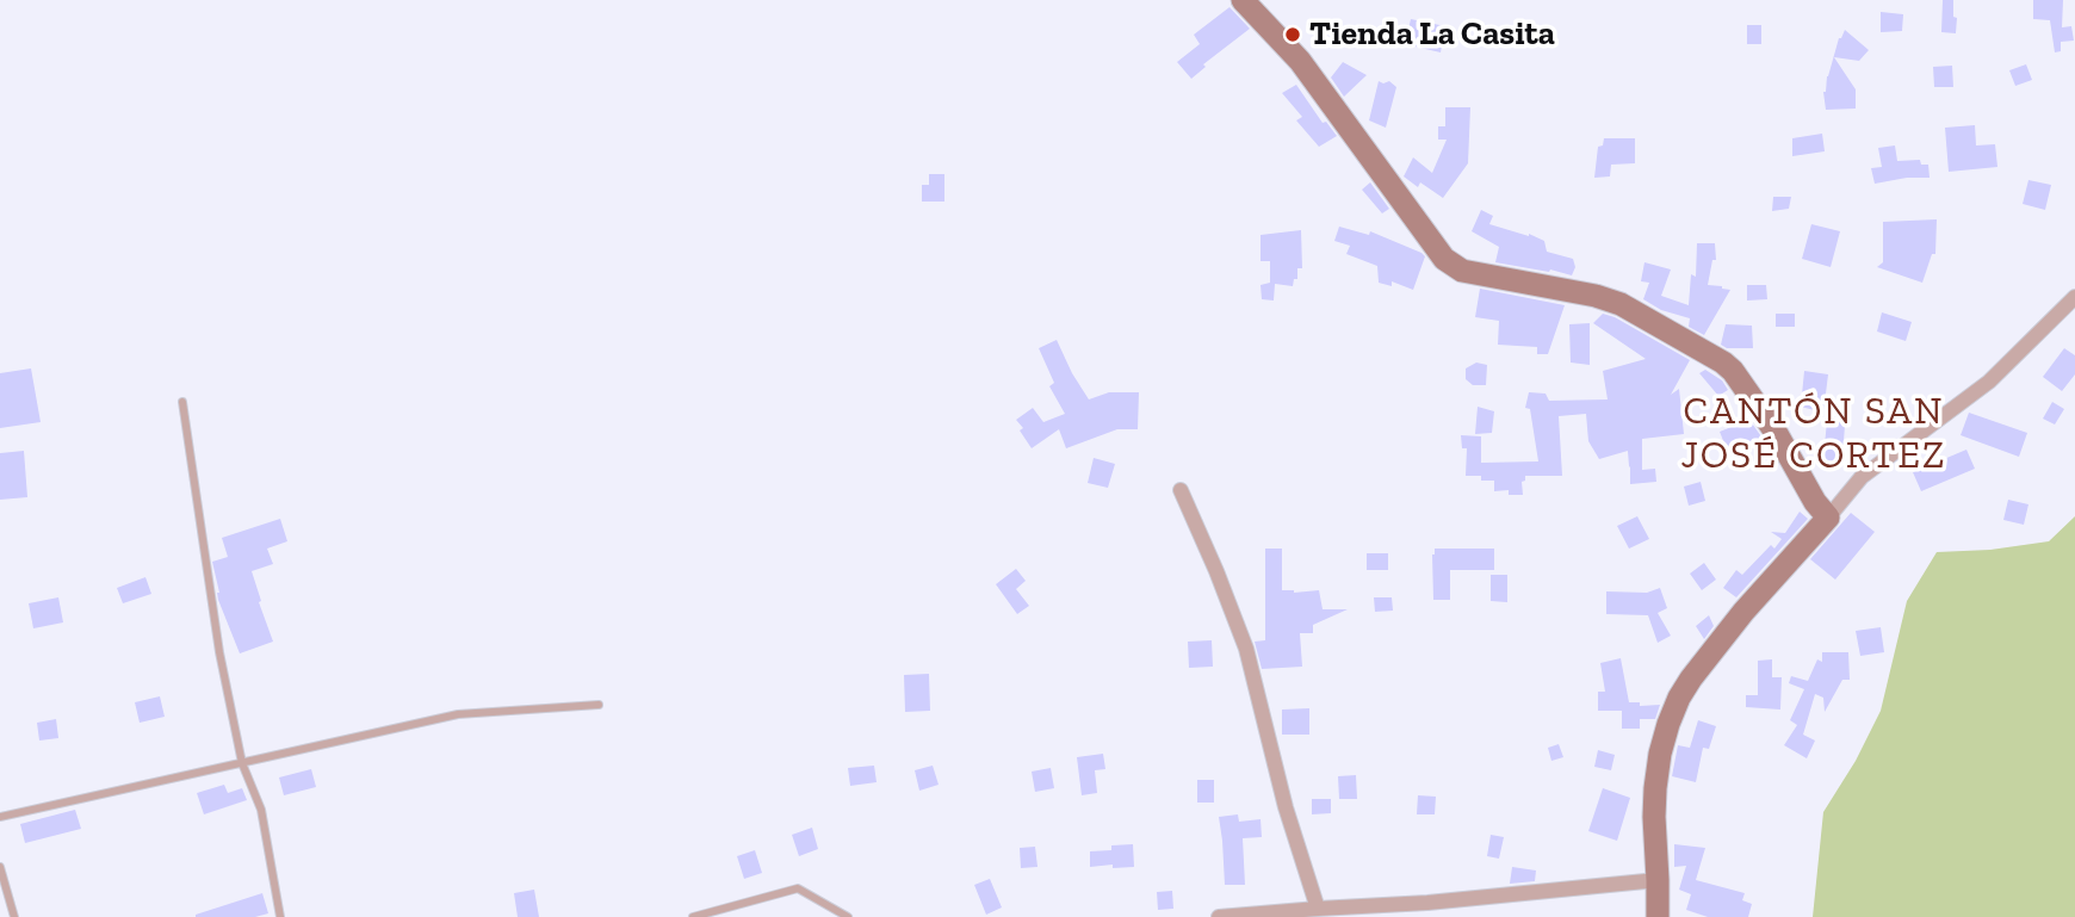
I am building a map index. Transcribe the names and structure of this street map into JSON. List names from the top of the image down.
{
  "districts": ["CANTÓN SAN JOSÉ CORTEZ"],
  "places": ["Tienda La Casita"]
}
